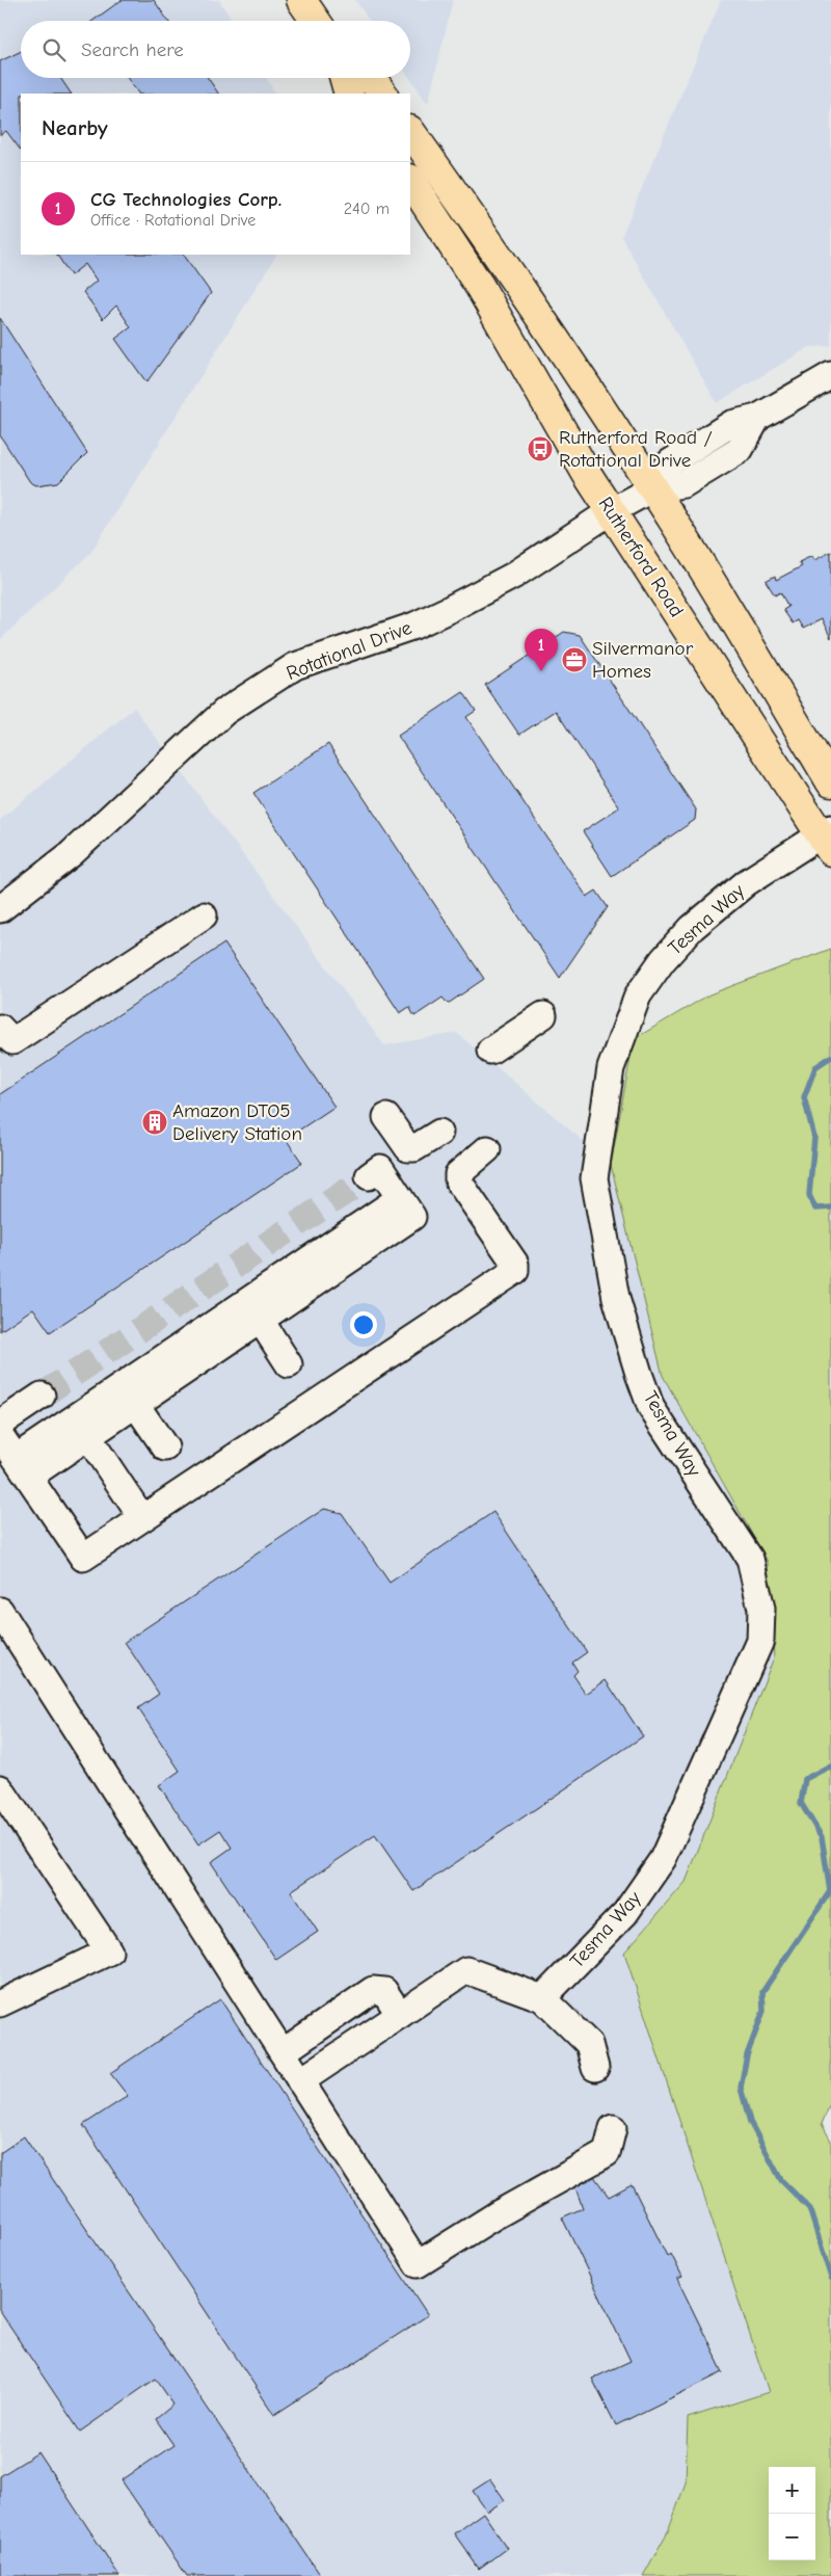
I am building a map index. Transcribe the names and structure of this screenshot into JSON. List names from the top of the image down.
{
  "streets": {
    "main road": ["Rutherford Road"],
    "street": ["Rotational Drive", "Tesma Way"]
  },
  "crossings": [
    ["Rutherford Road", "Rotational Drive"],
    ["Rutherford Road", "Tesma Way"]
  ],
  "places": {
    "bus stop": ["Rutherford Road / Rotational Drive"],
    "office": ["Silvermanor Homes"],
    "building": ["Amazon DTO5 Delivery Station"]
  },
  "page": {
    "search": "Search here",
    "heading": "Nearby",
    "list": [
      {
        "mark": "1",
        "name": "CG Technologies Corp.",
        "note": "Office · Rotational Drive",
        "value": "240 m"
      }
    ],
    "pins": "1",
    "map_buttons": ["+", "−"]
  }
}
